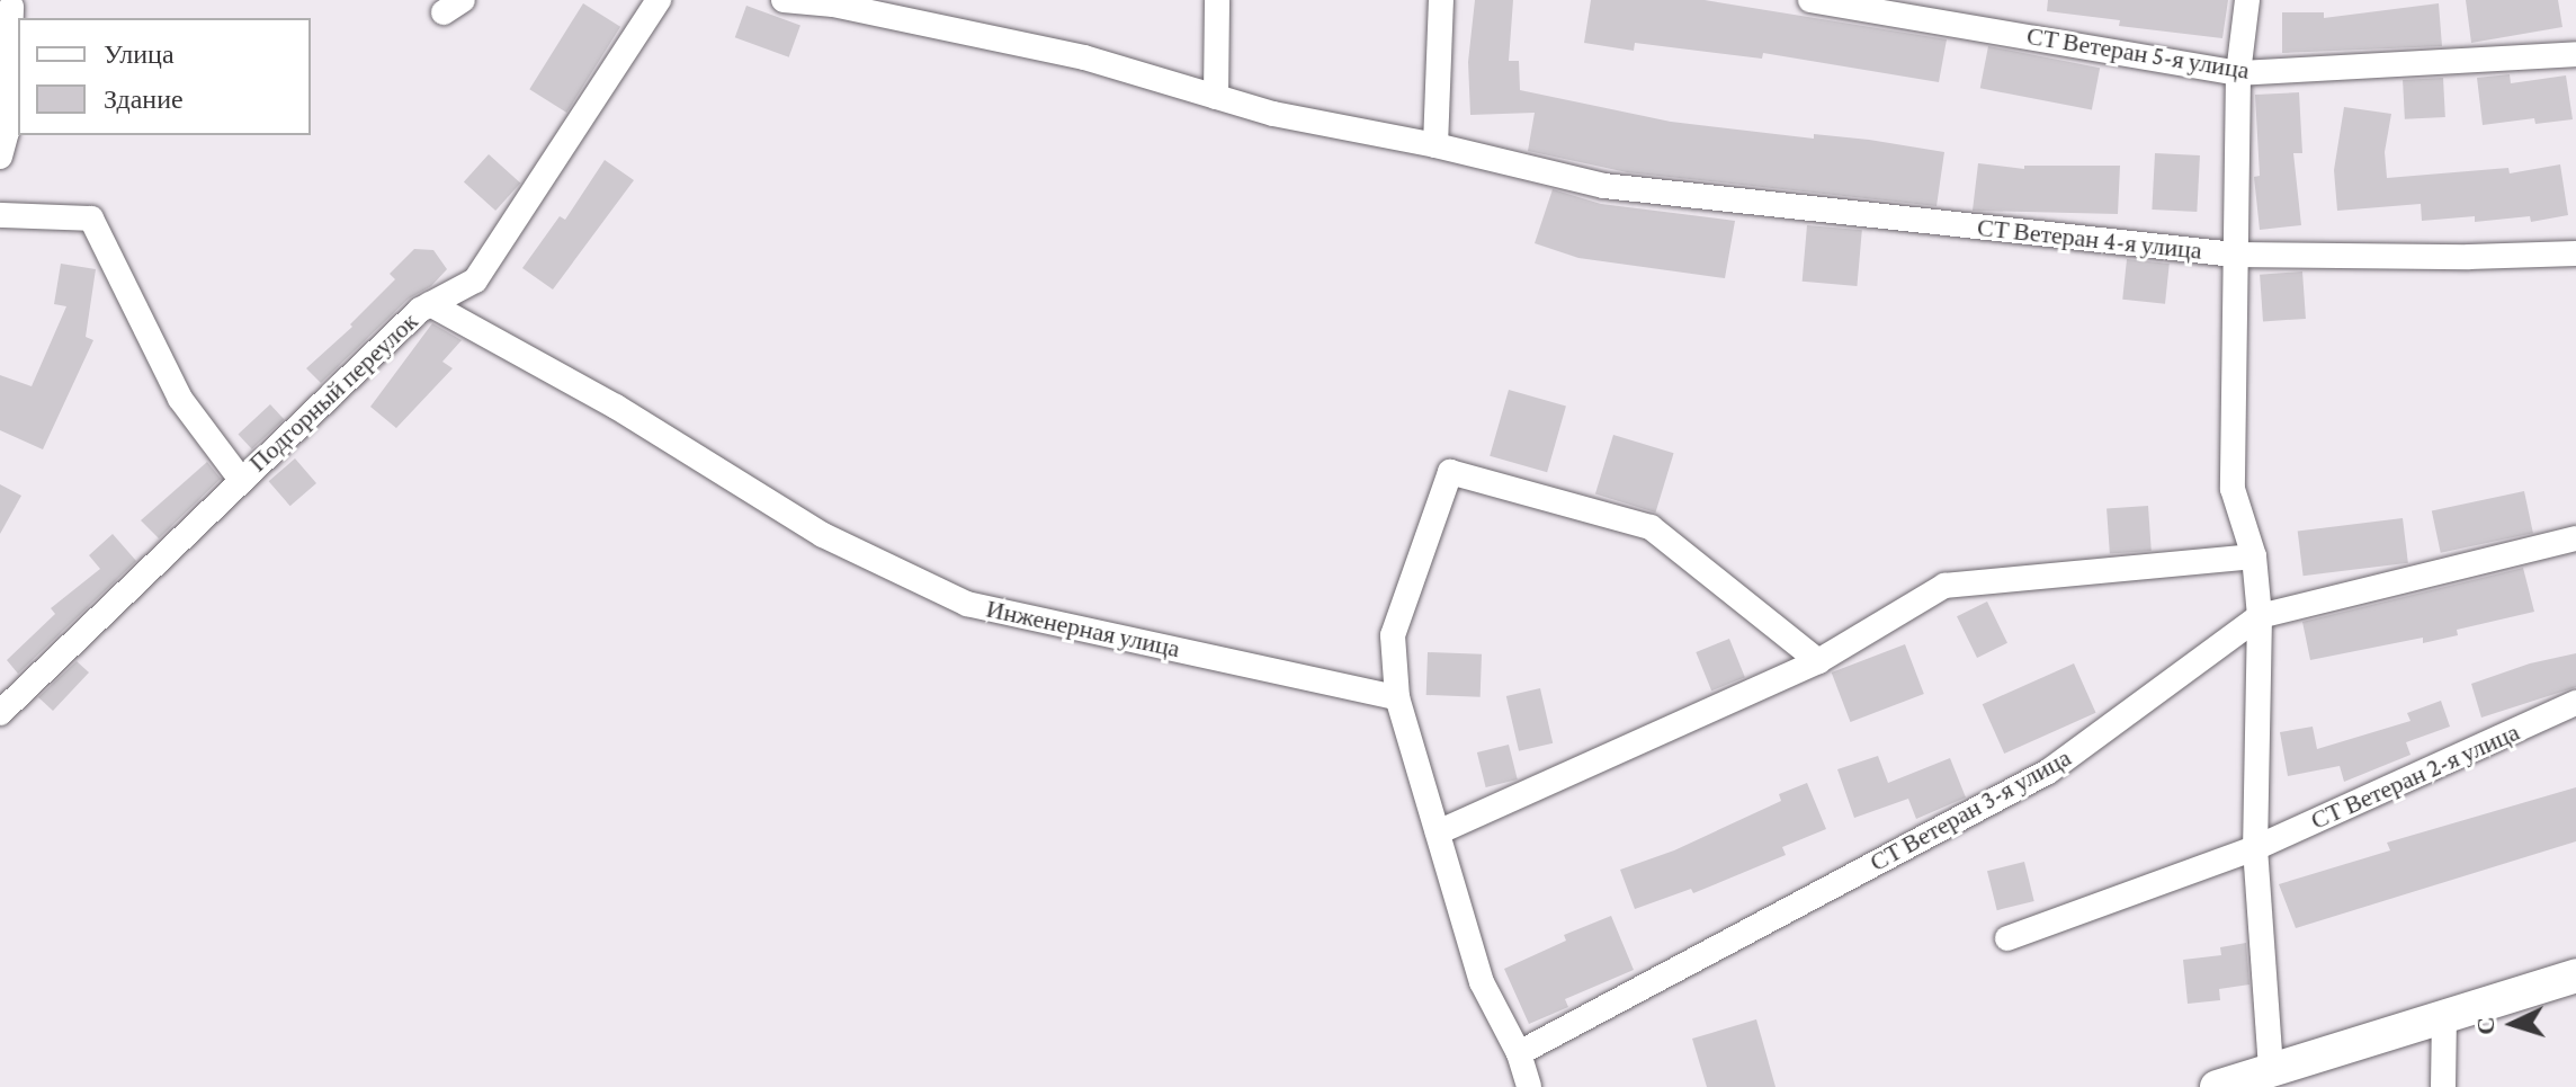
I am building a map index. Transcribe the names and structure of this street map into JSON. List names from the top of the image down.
{
  "streets": {
    "street": [
      "СТ Ветеран 5-я улица",
      "СТ Ветеран 4-я улица",
      "Подгорный переулок",
      "Инженерная улица",
      "СТ Ветеран 2-я улица",
      "СТ Ветеран 3-я улица"
    ]
  },
  "crossings": [
    ["Подгорный переулок", "Инженерная улица"]
  ],
  "legend": ["Улица", "Здание"],
  "north": "left"
}
